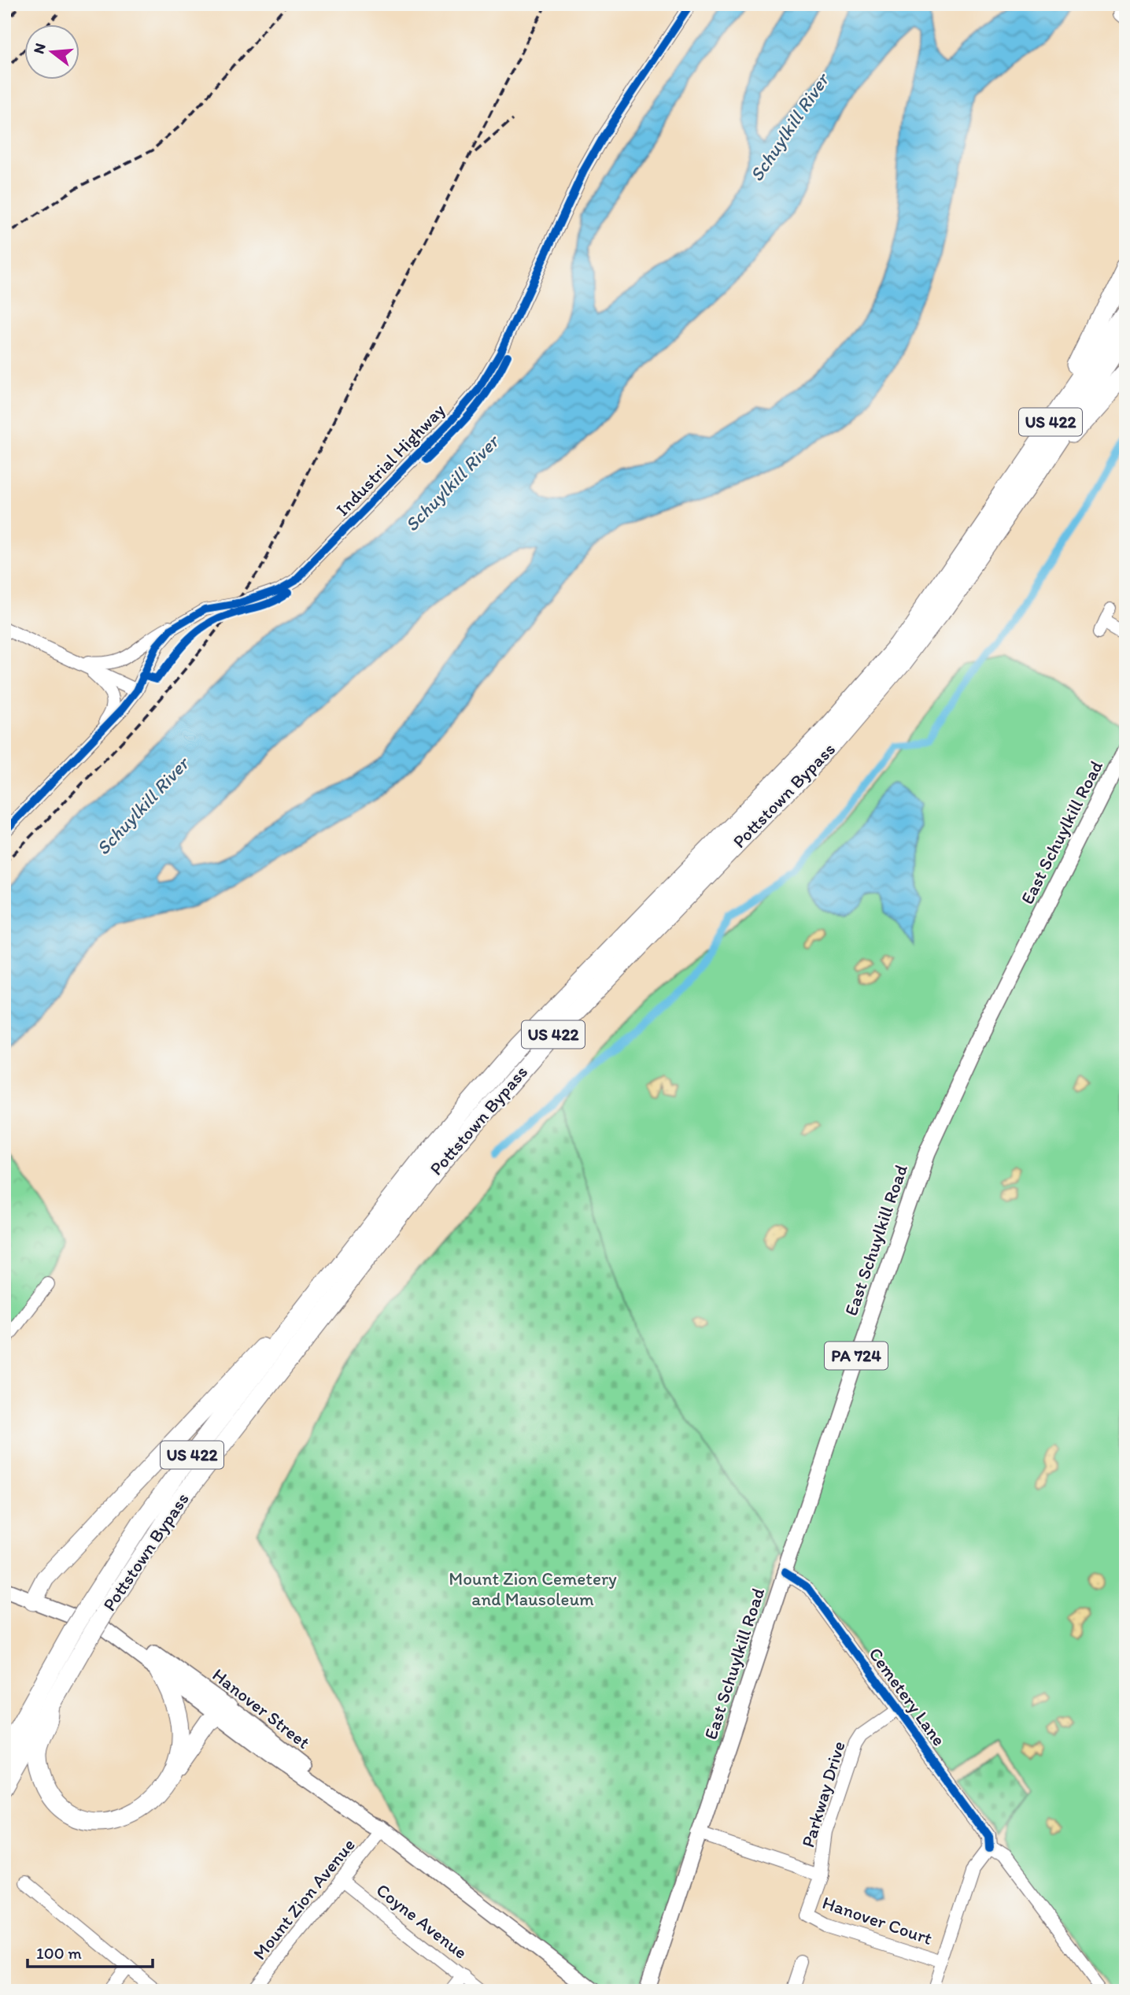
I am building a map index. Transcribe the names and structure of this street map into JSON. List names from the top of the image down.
{
  "streets": {
    "highway": ["US 422", "Pottstown Bypass"],
    "main road": ["East Schuylkill Road", "PA 724", "Hanover Street"],
    "street": [
      "Industrial Highway",
      "Cemetery Lane",
      "Parkway Drive",
      "Mount Zion Avenue",
      "Hanover Court",
      "Coyne Avenue"
    ]
  },
  "crossings": [
    ["Pottstown Bypass", "Hanover Street"],
    ["East Schuylkill Road", "Cemetery Lane"],
    ["East Schuylkill Road", "Hanover Court"],
    ["Cemetery Lane", "Parkway Drive"],
    ["Hanover Street", "Mount Zion Avenue"],
    ["Parkway Drive", "Hanover Court"],
    ["Mount Zion Avenue", "Coyne Avenue"]
  ],
  "water": ["Schuylkill River"],
  "parks": ["Mount Zion Cemetery and Mausoleum"],
  "scale_bar": "100 m",
  "north": "left"
}
